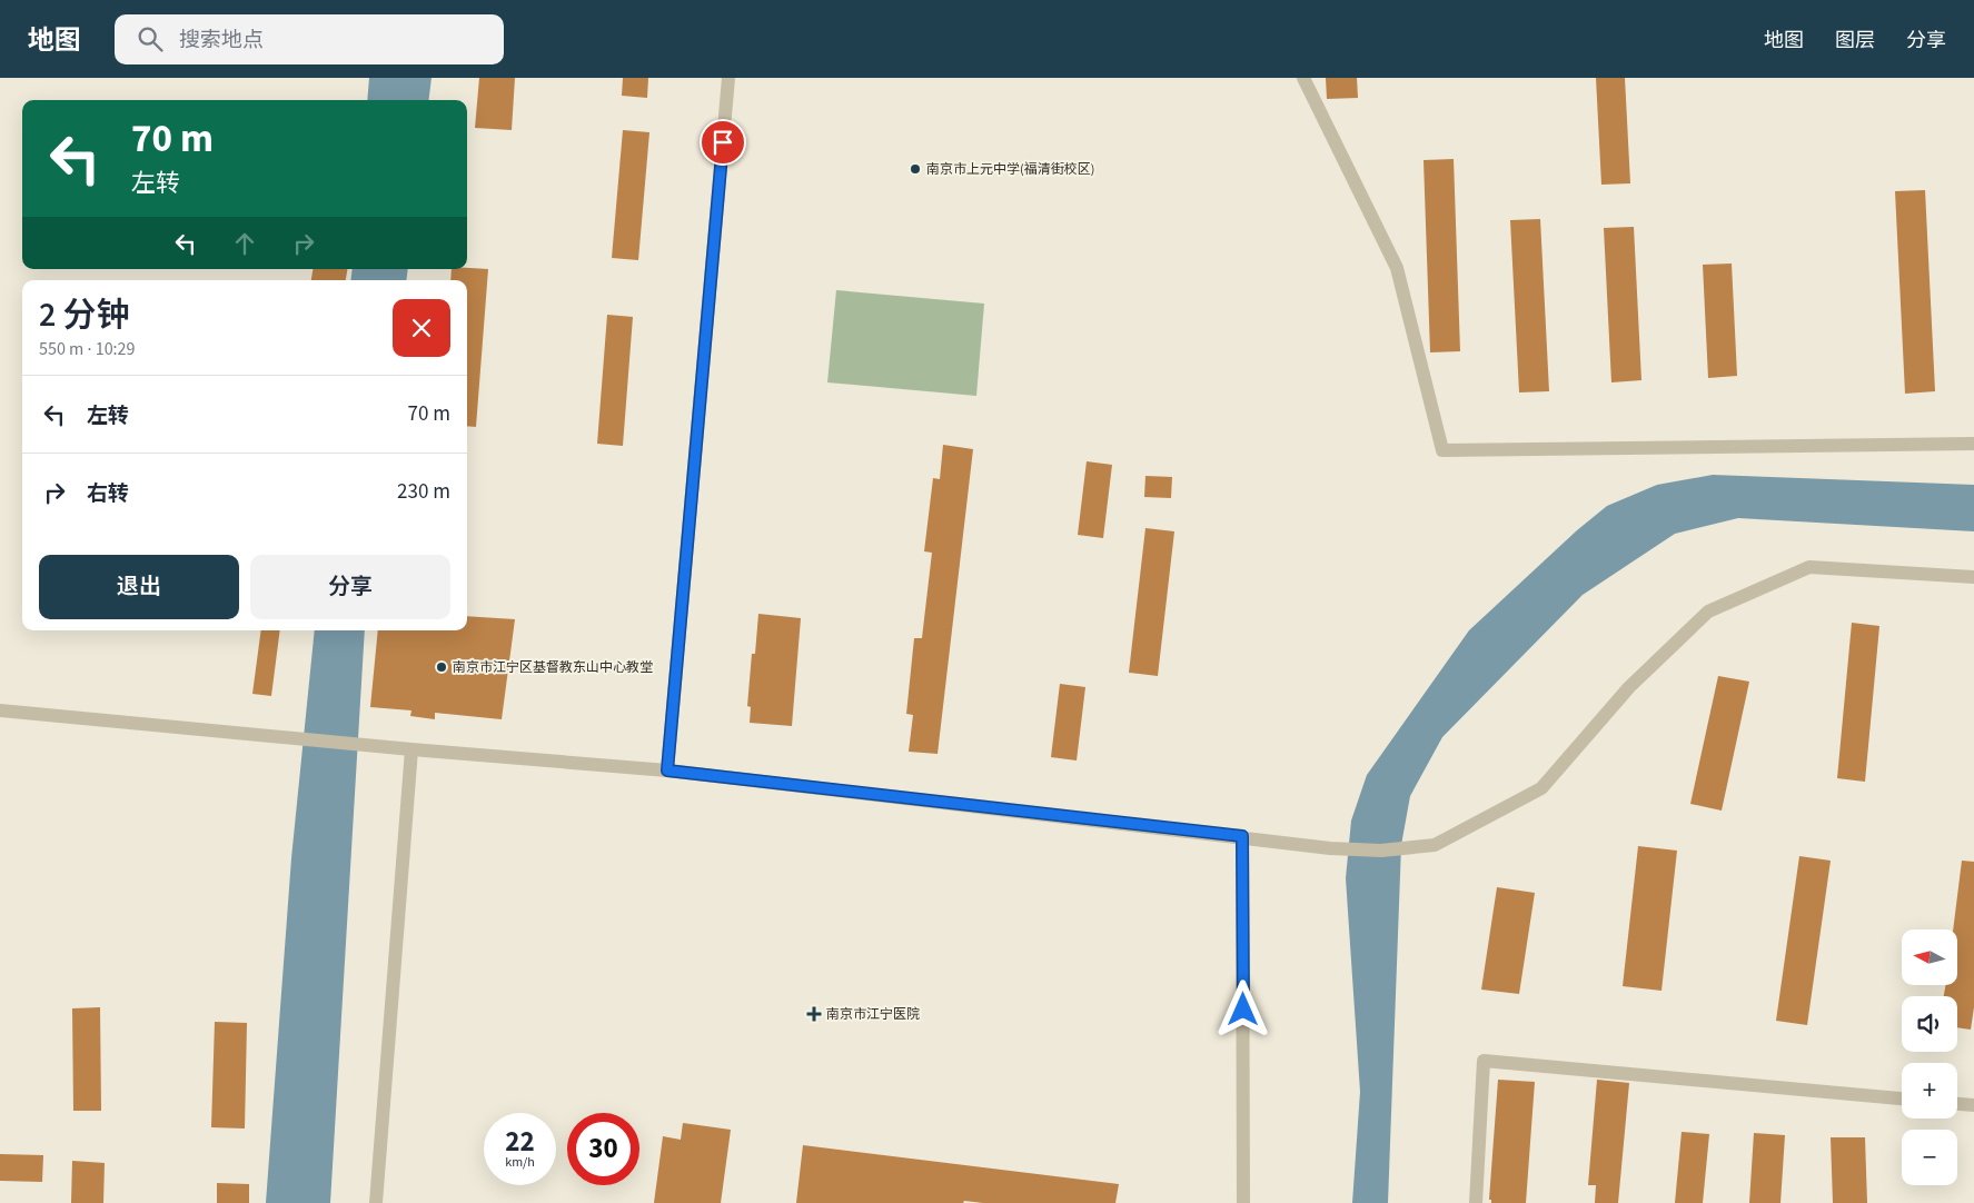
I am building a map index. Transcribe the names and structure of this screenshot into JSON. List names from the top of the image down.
{
  "places": {
    "other": ["南京市上元中学(福清街校区)", "南京市江宁区基督教东山中心教堂"],
    "health": ["南京市江宁医院"]
  },
  "north": "left",
  "page": {
    "header": "地图",
    "search": "搜索地点",
    "nav": ["地图", "图层", "分享"],
    "turn": ["70 m", "左转"],
    "heading": ["2 分钟", "550 m · 10:29"],
    "list": [
      {
        "name": "左转",
        "value": "70 m"
      },
      {
        "name": "右转",
        "value": "230 m"
      }
    ],
    "buttons": ["退出", "分享"],
    "map_buttons": ["+", "−"],
    "speed": "22 km/h",
    "limit": "30"
  }
}
